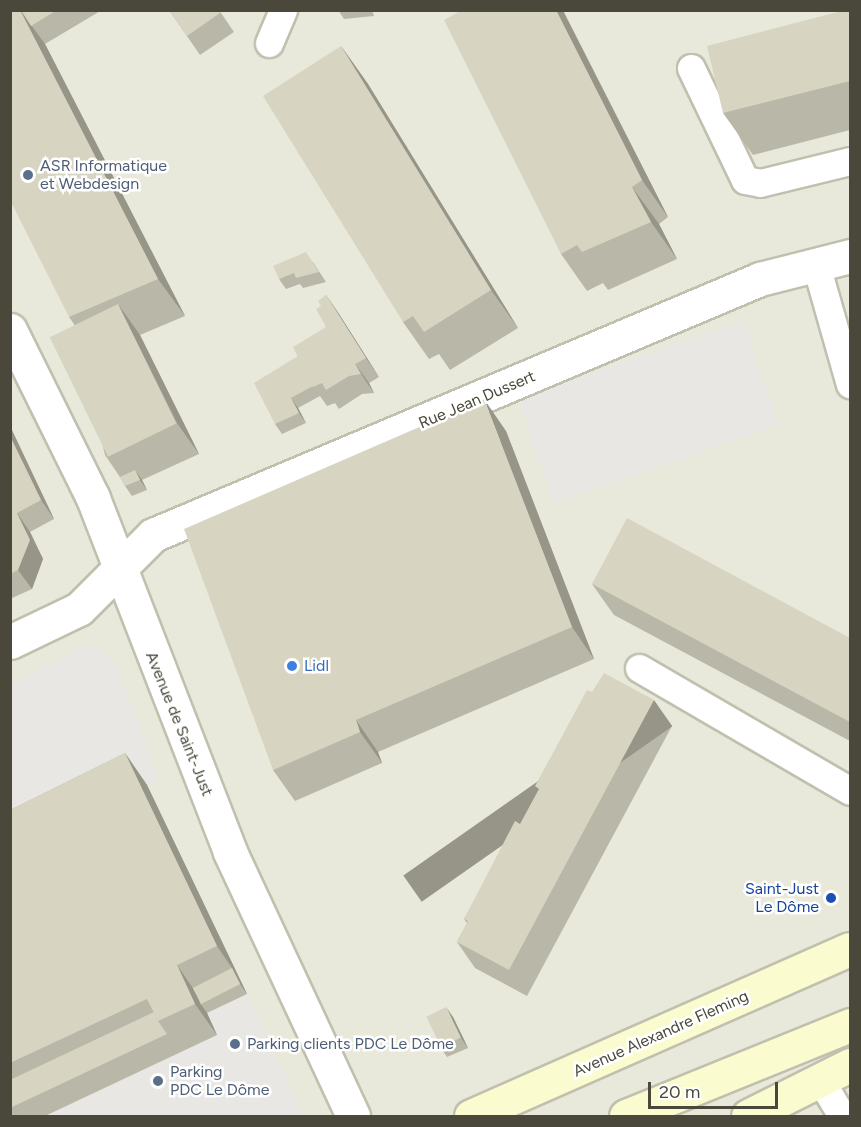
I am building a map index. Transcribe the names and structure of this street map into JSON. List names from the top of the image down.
{
  "streets": {
    "main road": ["Avenue Alexandre Fleming"],
    "street": ["Rue Jean Dussert", "Avenue de Saint-Just"]
  },
  "crossings": [
    ["Rue Jean Dussert", "Avenue de Saint-Just"]
  ],
  "places": [
    "ASR Informatique et Webdesign",
    "Lidl",
    "Saint-Just Le Dôme",
    "Parking clients PDC Le Dôme",
    "Parking PDC Le Dôme"
  ],
  "scale_bar": "20 m"
}
